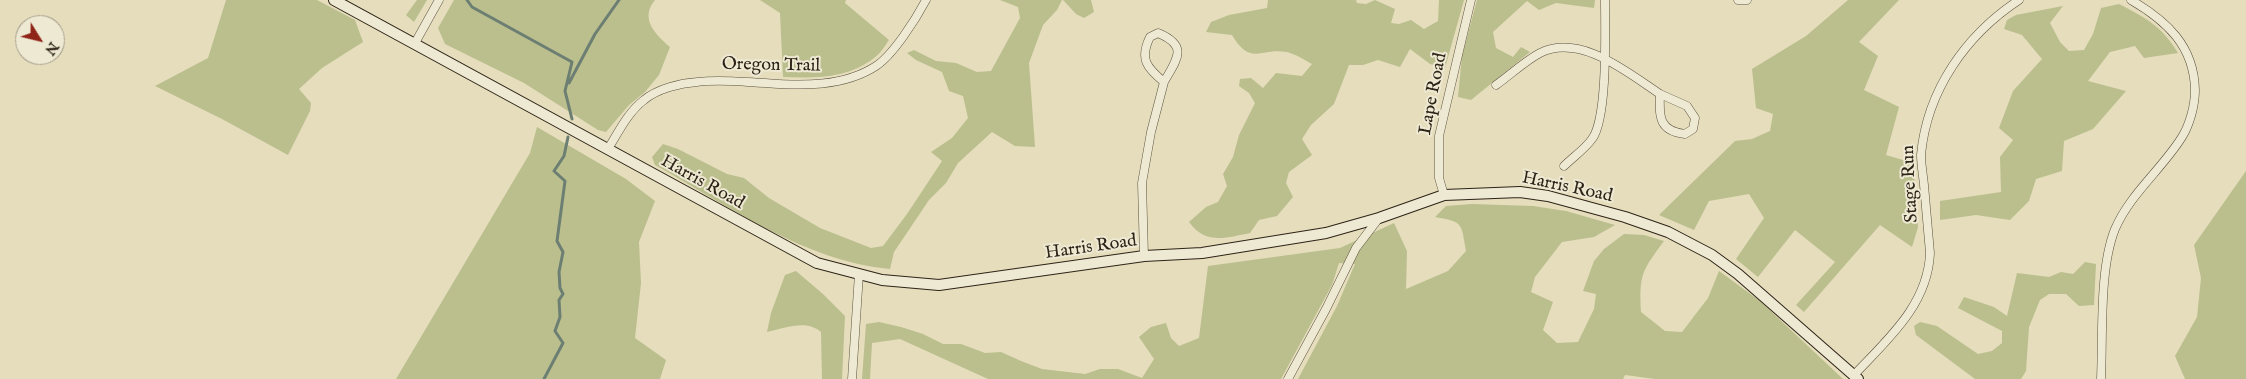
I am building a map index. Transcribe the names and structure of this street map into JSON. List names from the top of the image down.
{
  "streets": {
    "street": [
      "Oregon Trail",
      "Lape Road",
      "Harris Road",
      "Stage Run"
    ]
  },
  "crossings": [
    ["Oregon Trail", "Harris Road"],
    ["Lape Road", "Harris Road"],
    ["Harris Road", "Stage Run"]
  ],
  "north": "bottom right"
}
